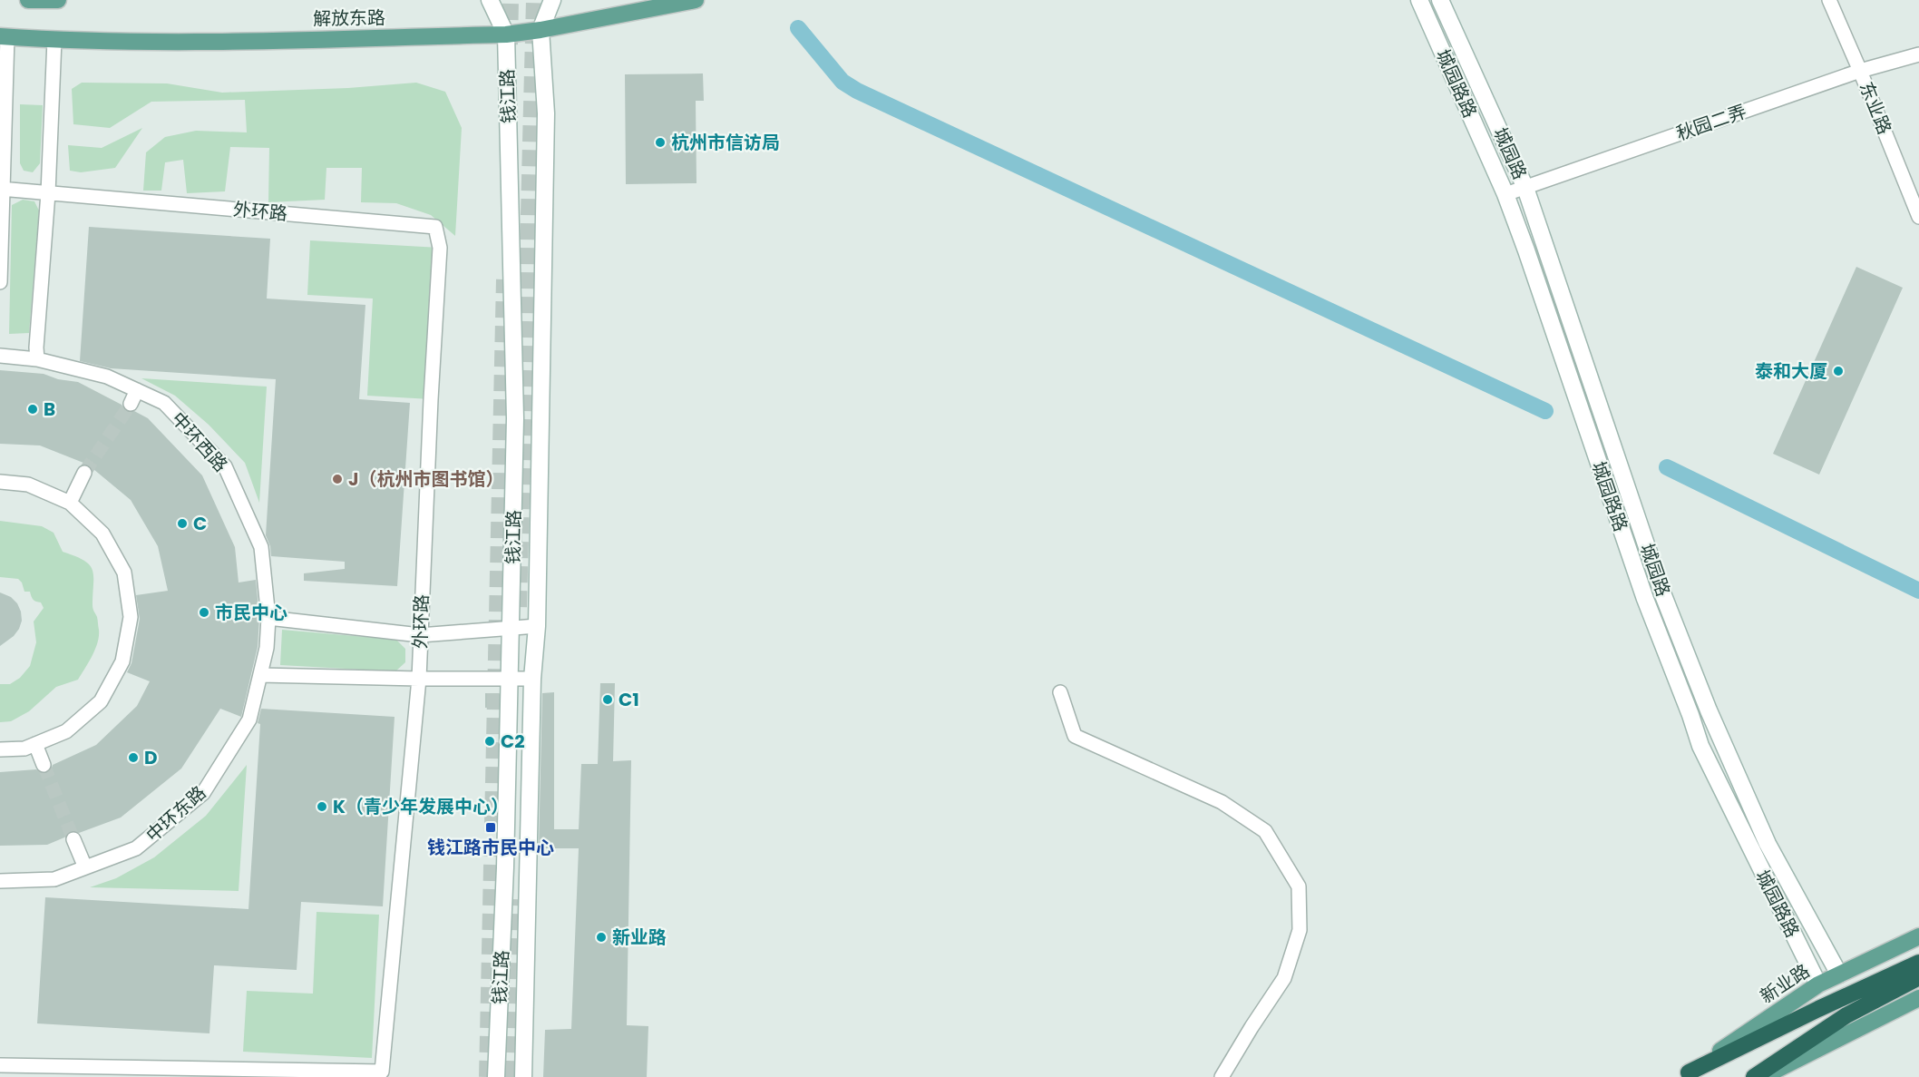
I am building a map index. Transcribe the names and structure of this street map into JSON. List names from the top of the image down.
{
  "streets": {
    "main road": [
      "解放东路",
      "城园路路",
      "钱江路",
      "城园路",
      "新业路"
    ],
    "street": [
      "东业路",
      "秋园二弄",
      "外环路",
      "中环西路",
      "中环东路"
    ]
  },
  "crossings": [
    ["解放东路", "钱江路"],
    ["城园路路", "秋园二弄"],
    ["城园路路", "新业路"],
    ["东业路", "秋园二弄"],
    ["秋园二弄", "城园路"],
    ["城园路", "新业路"],
    ["中环西路", "中环东路"]
  ],
  "places": {
    "other": [
      "杭州市信访局",
      "泰和大厦",
      "B",
      "J（杭州市图书馆）",
      "C",
      "市民中心",
      "C1",
      "C2",
      "D",
      "K（青少年发展中心）",
      "新业路"
    ],
    "transit": ["钱江路市民中心"]
  }
}
